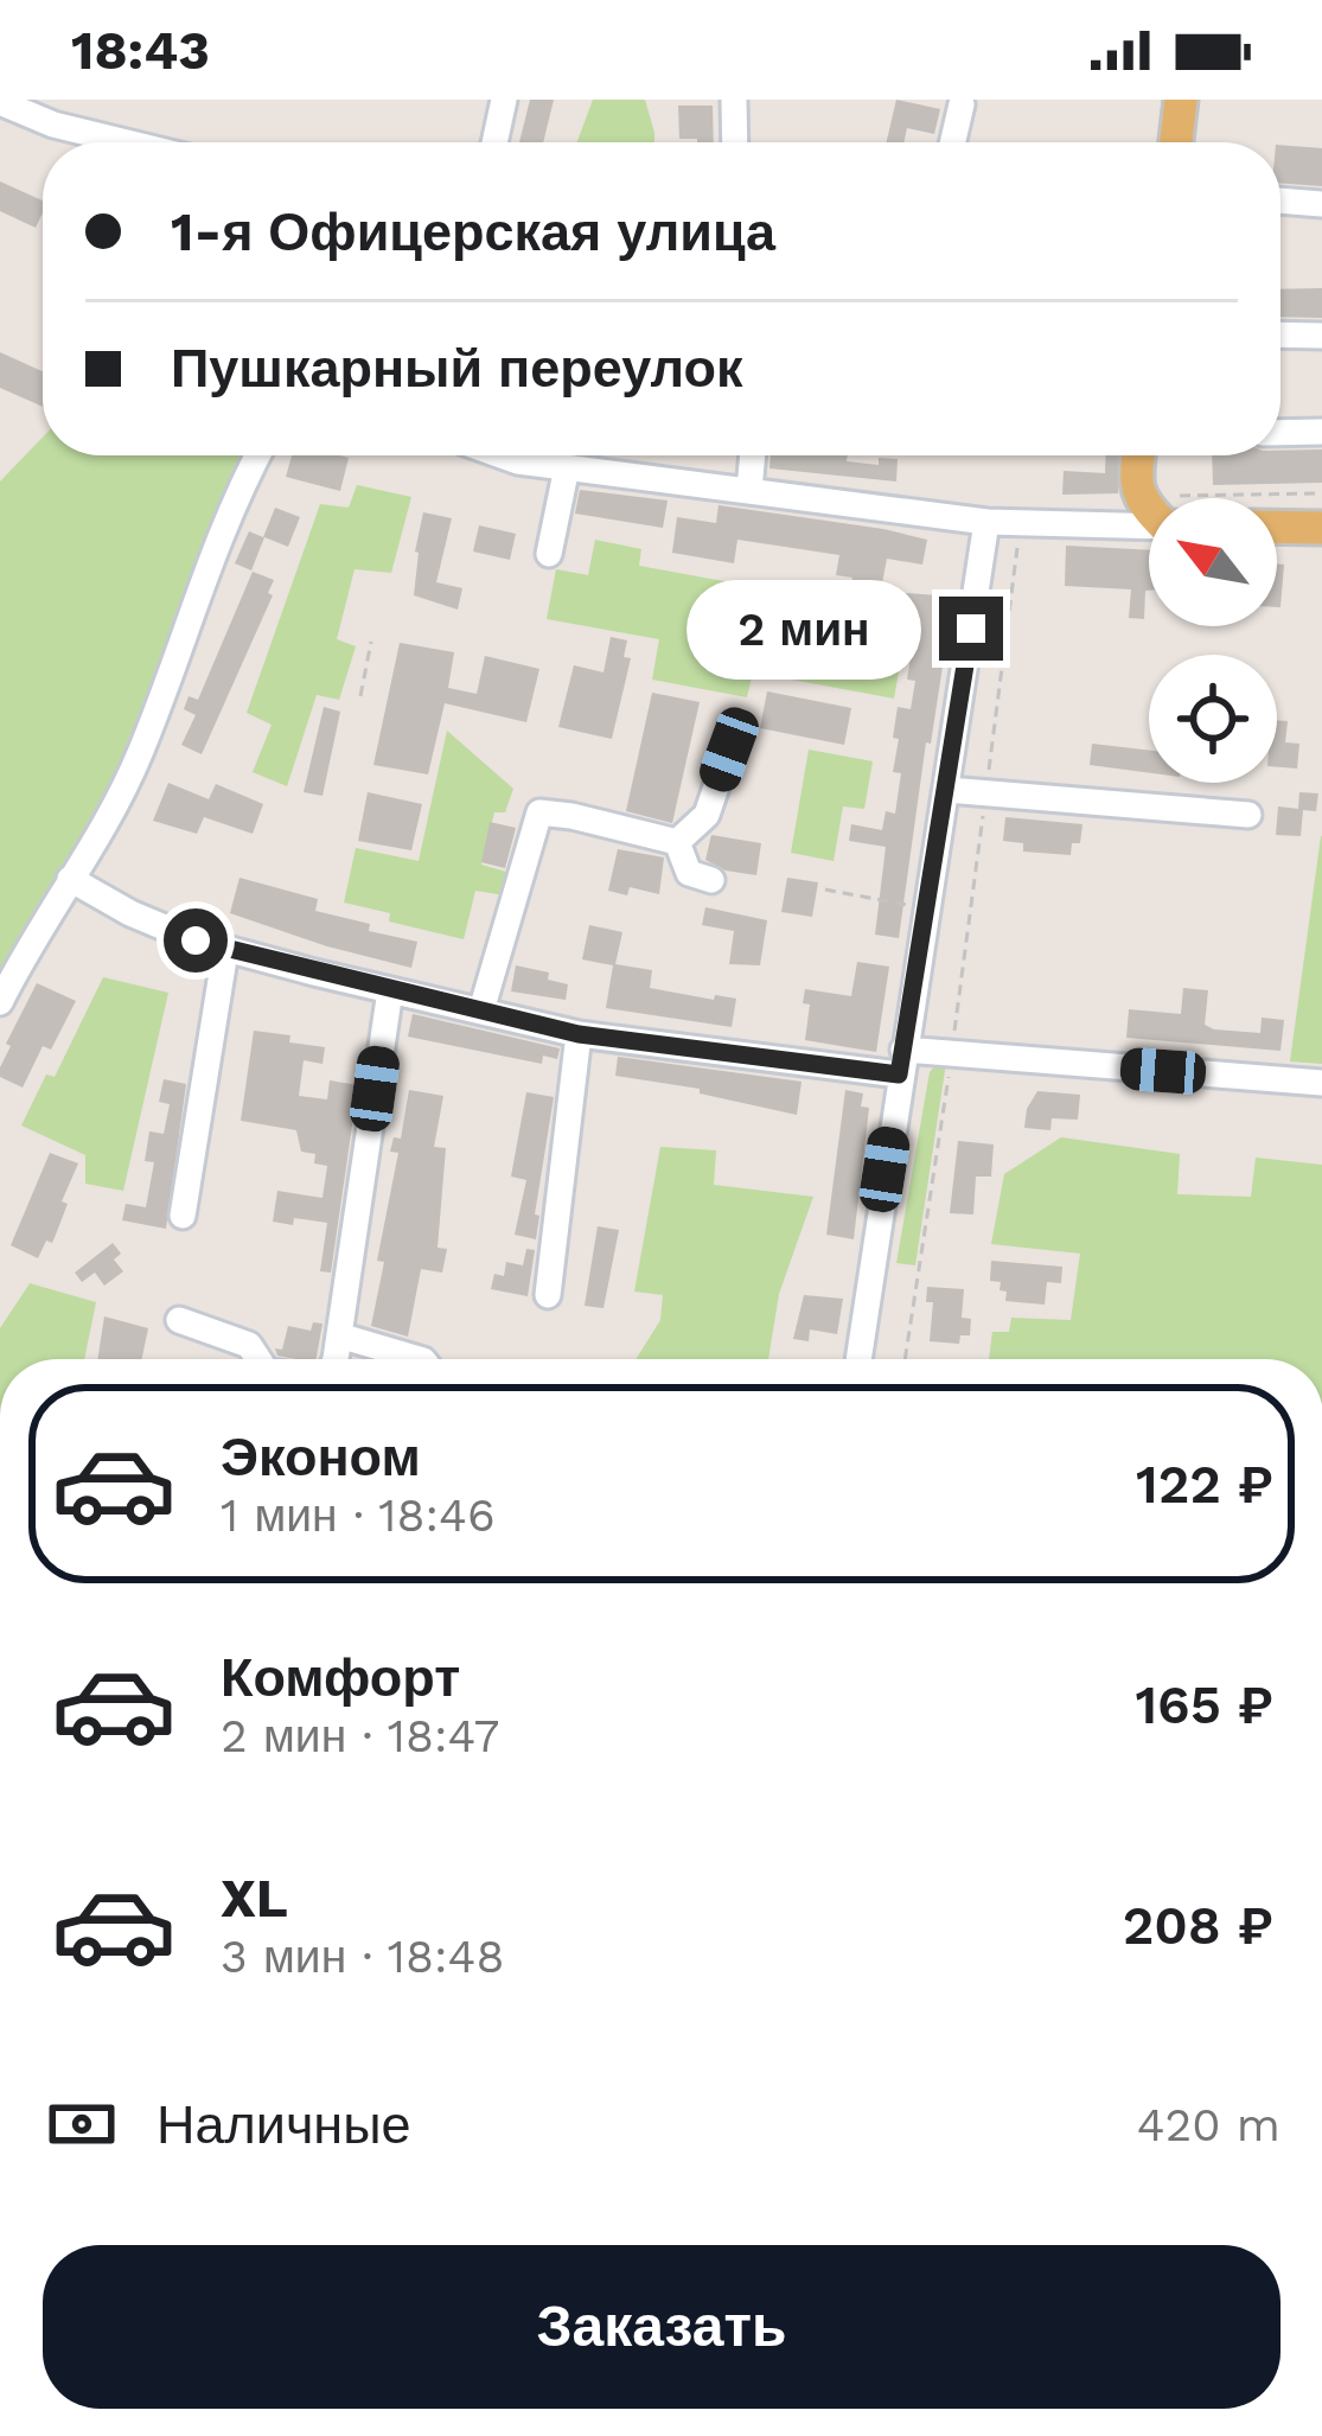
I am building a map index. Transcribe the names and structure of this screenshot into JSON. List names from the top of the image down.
{
  "north": "top left",
  "page": {
    "status": "18:43",
    "banner": ["1-я Офицерская улица", "Пушкарный переулок"],
    "bubble": "2 мин",
    "list": [
      {
        "name": "Эконом",
        "note": "1 мин · 18:46",
        "value": "122 ₽"
      },
      {
        "name": "Комфорт",
        "note": "2 мин · 18:47",
        "value": "165 ₽"
      },
      {
        "name": "XL",
        "note": "3 мин · 18:48",
        "value": "208 ₽"
      }
    ],
    "pay": ["Наличные", "420 m"],
    "buttons": "Заказать"
  }
}
